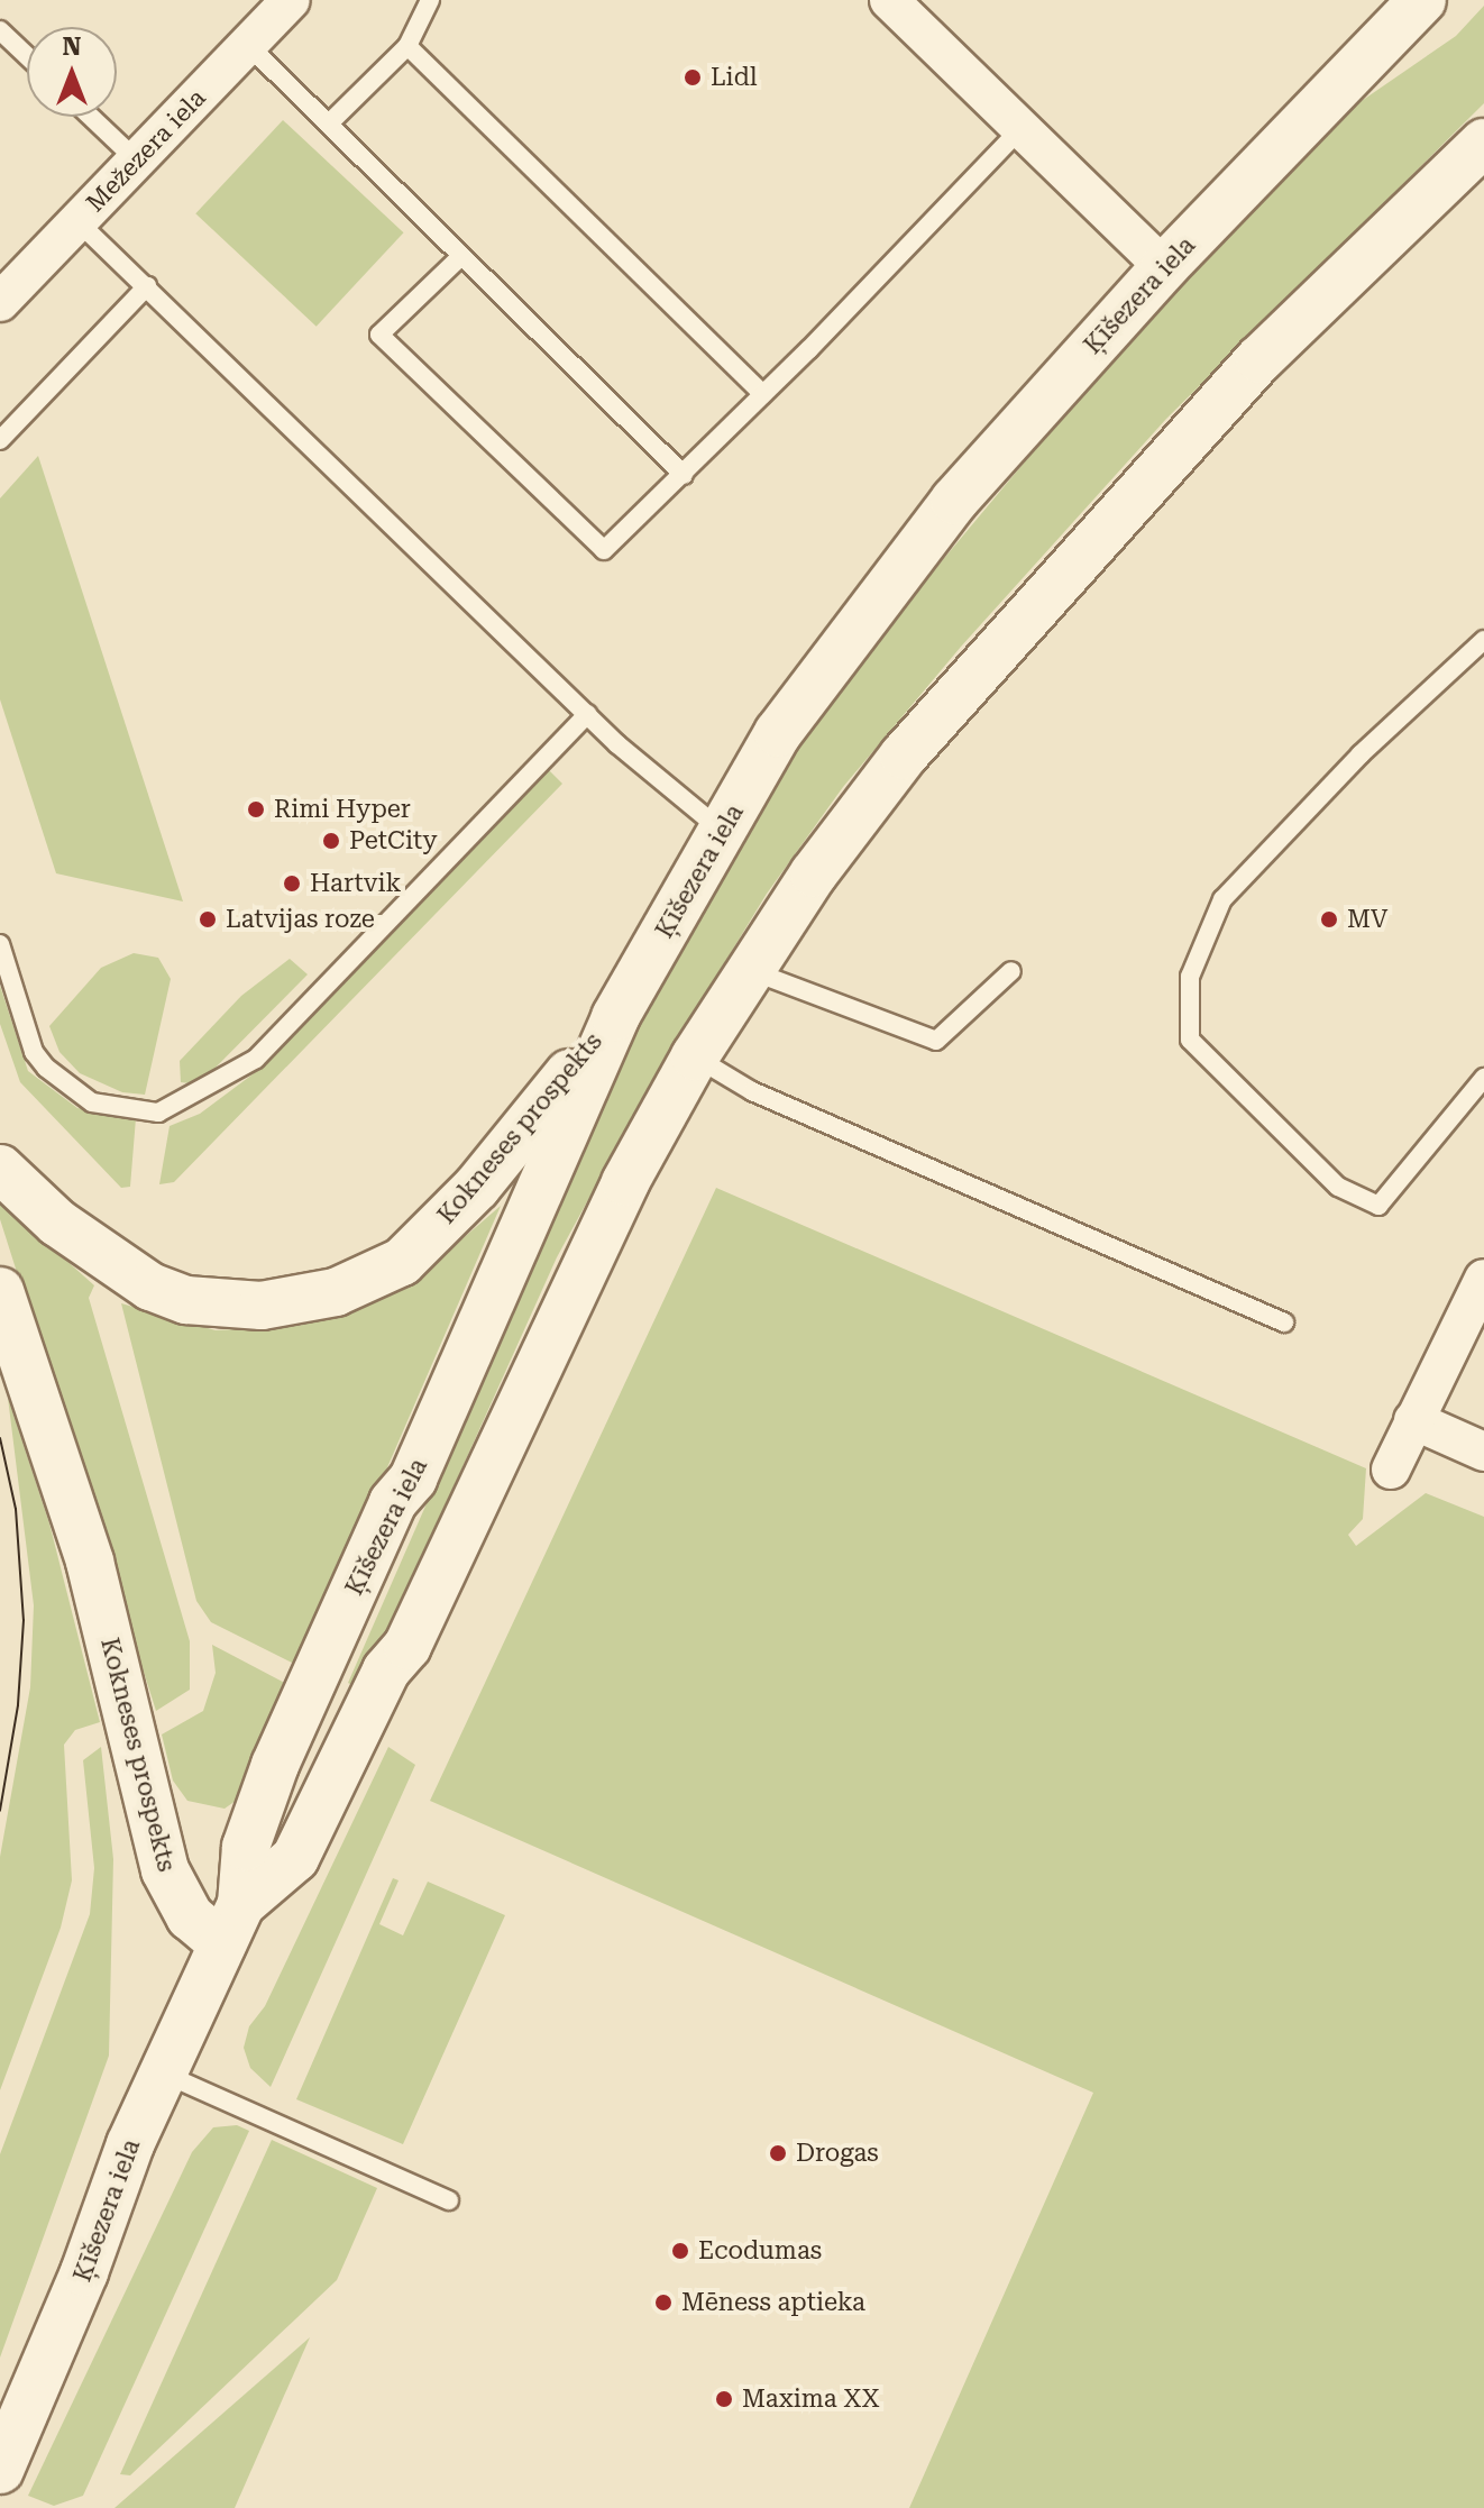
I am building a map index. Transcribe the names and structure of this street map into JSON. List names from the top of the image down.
{
  "streets": {
    "street": ["Mežezera iela", "Ķīšezera iela", "Kokneses prospekts"]
  },
  "crossings": [
    ["Ķīšezera iela", "Kokneses prospekts"]
  ],
  "places": [
    "Lidl",
    "Rimi Hyper",
    "PetCity",
    "Hartvik",
    "Latvijas roze",
    "MV",
    "Drogas",
    "Ecodumas",
    "Mēness aptieka",
    "Maxima XX"
  ],
  "north": "top"
}
